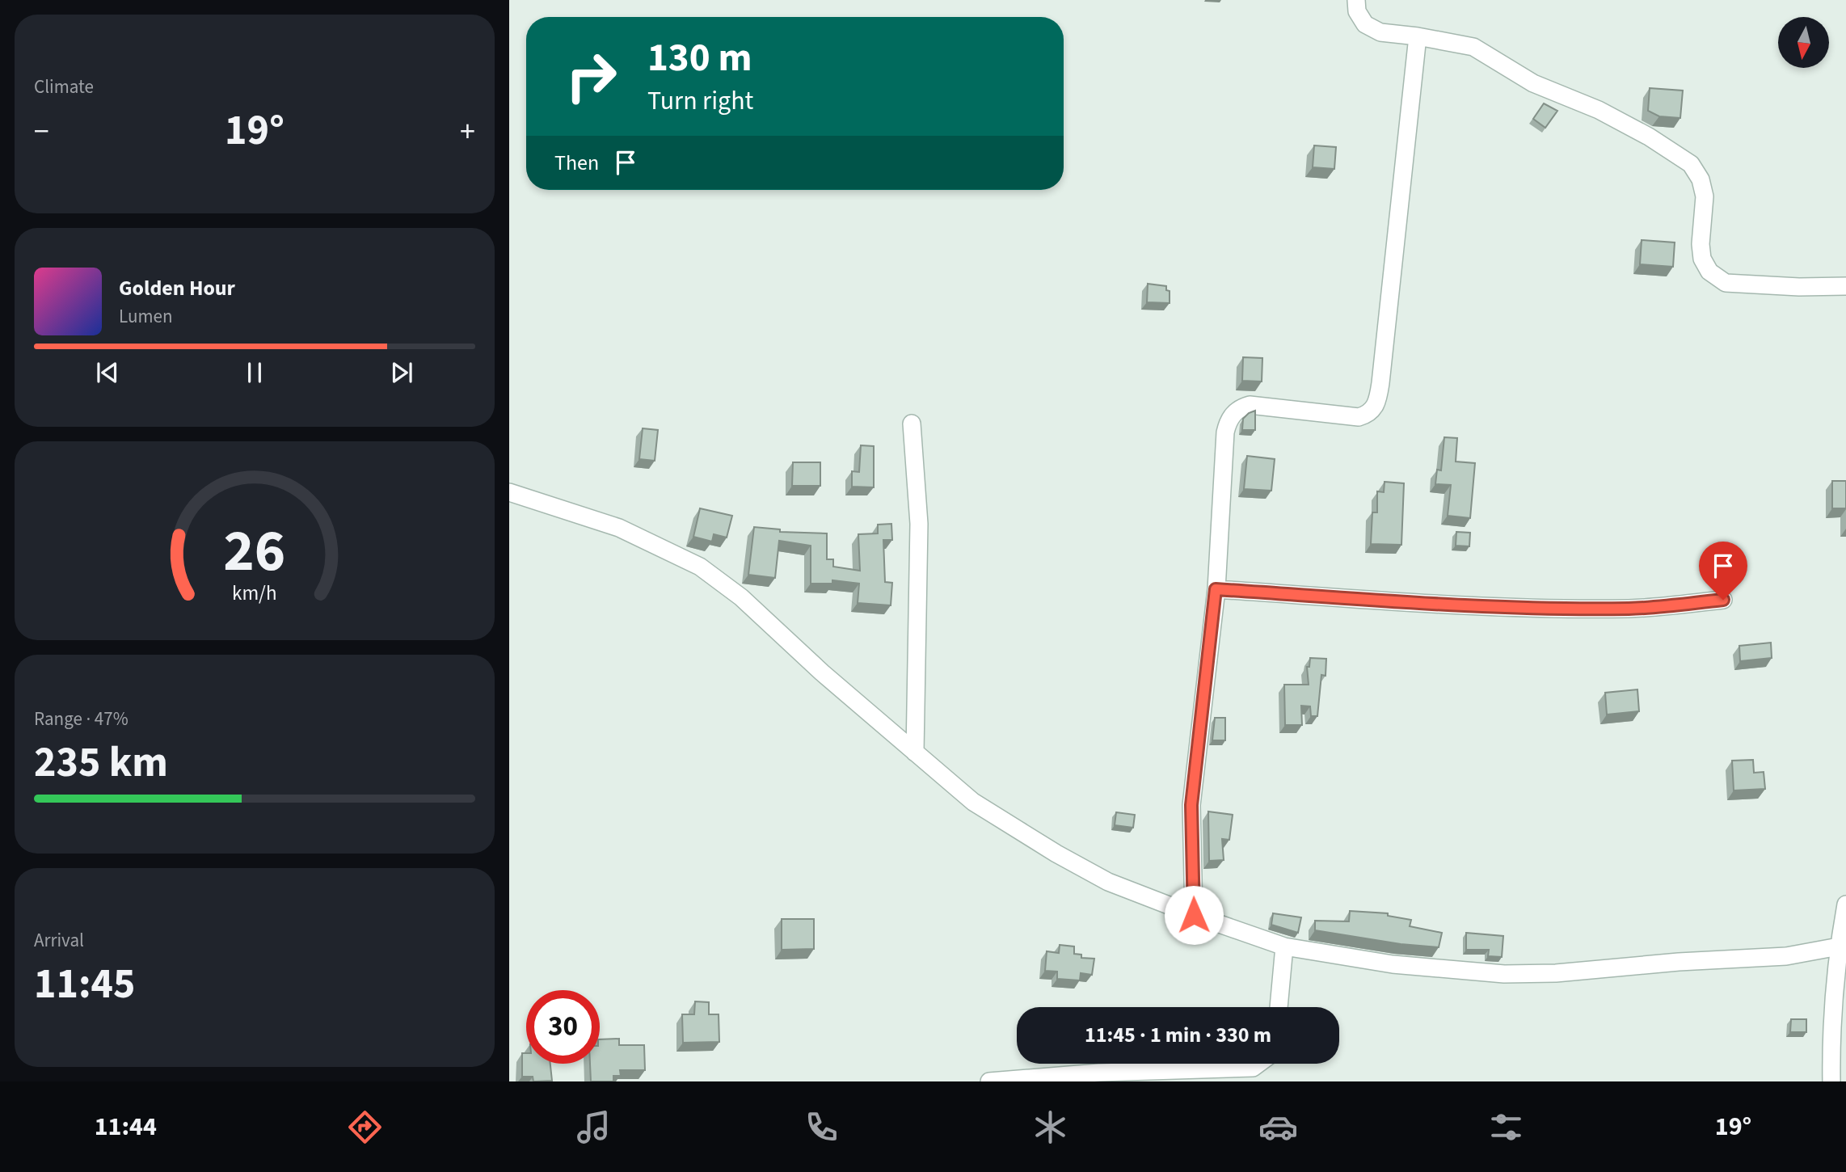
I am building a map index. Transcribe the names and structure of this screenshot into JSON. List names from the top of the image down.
{
  "north": "bottom",
  "page": {
    "tile": [
      "Climate",
      ["Range · 47%", "235 km"],
      ["Arrival", "11:45"]
    ],
    "turn": ["130 m", "Turn right"],
    "heat": ["−", "19°", "+"],
    "then": "Then",
    "song": ["Golden Hour", "Lumen"],
    "limit": "30",
    "trip": "11:45 · 1 min · 330 m",
    "tabs": ["11:44", "19°"],
    "gauge": ["26", "km/h"]
  }
}
